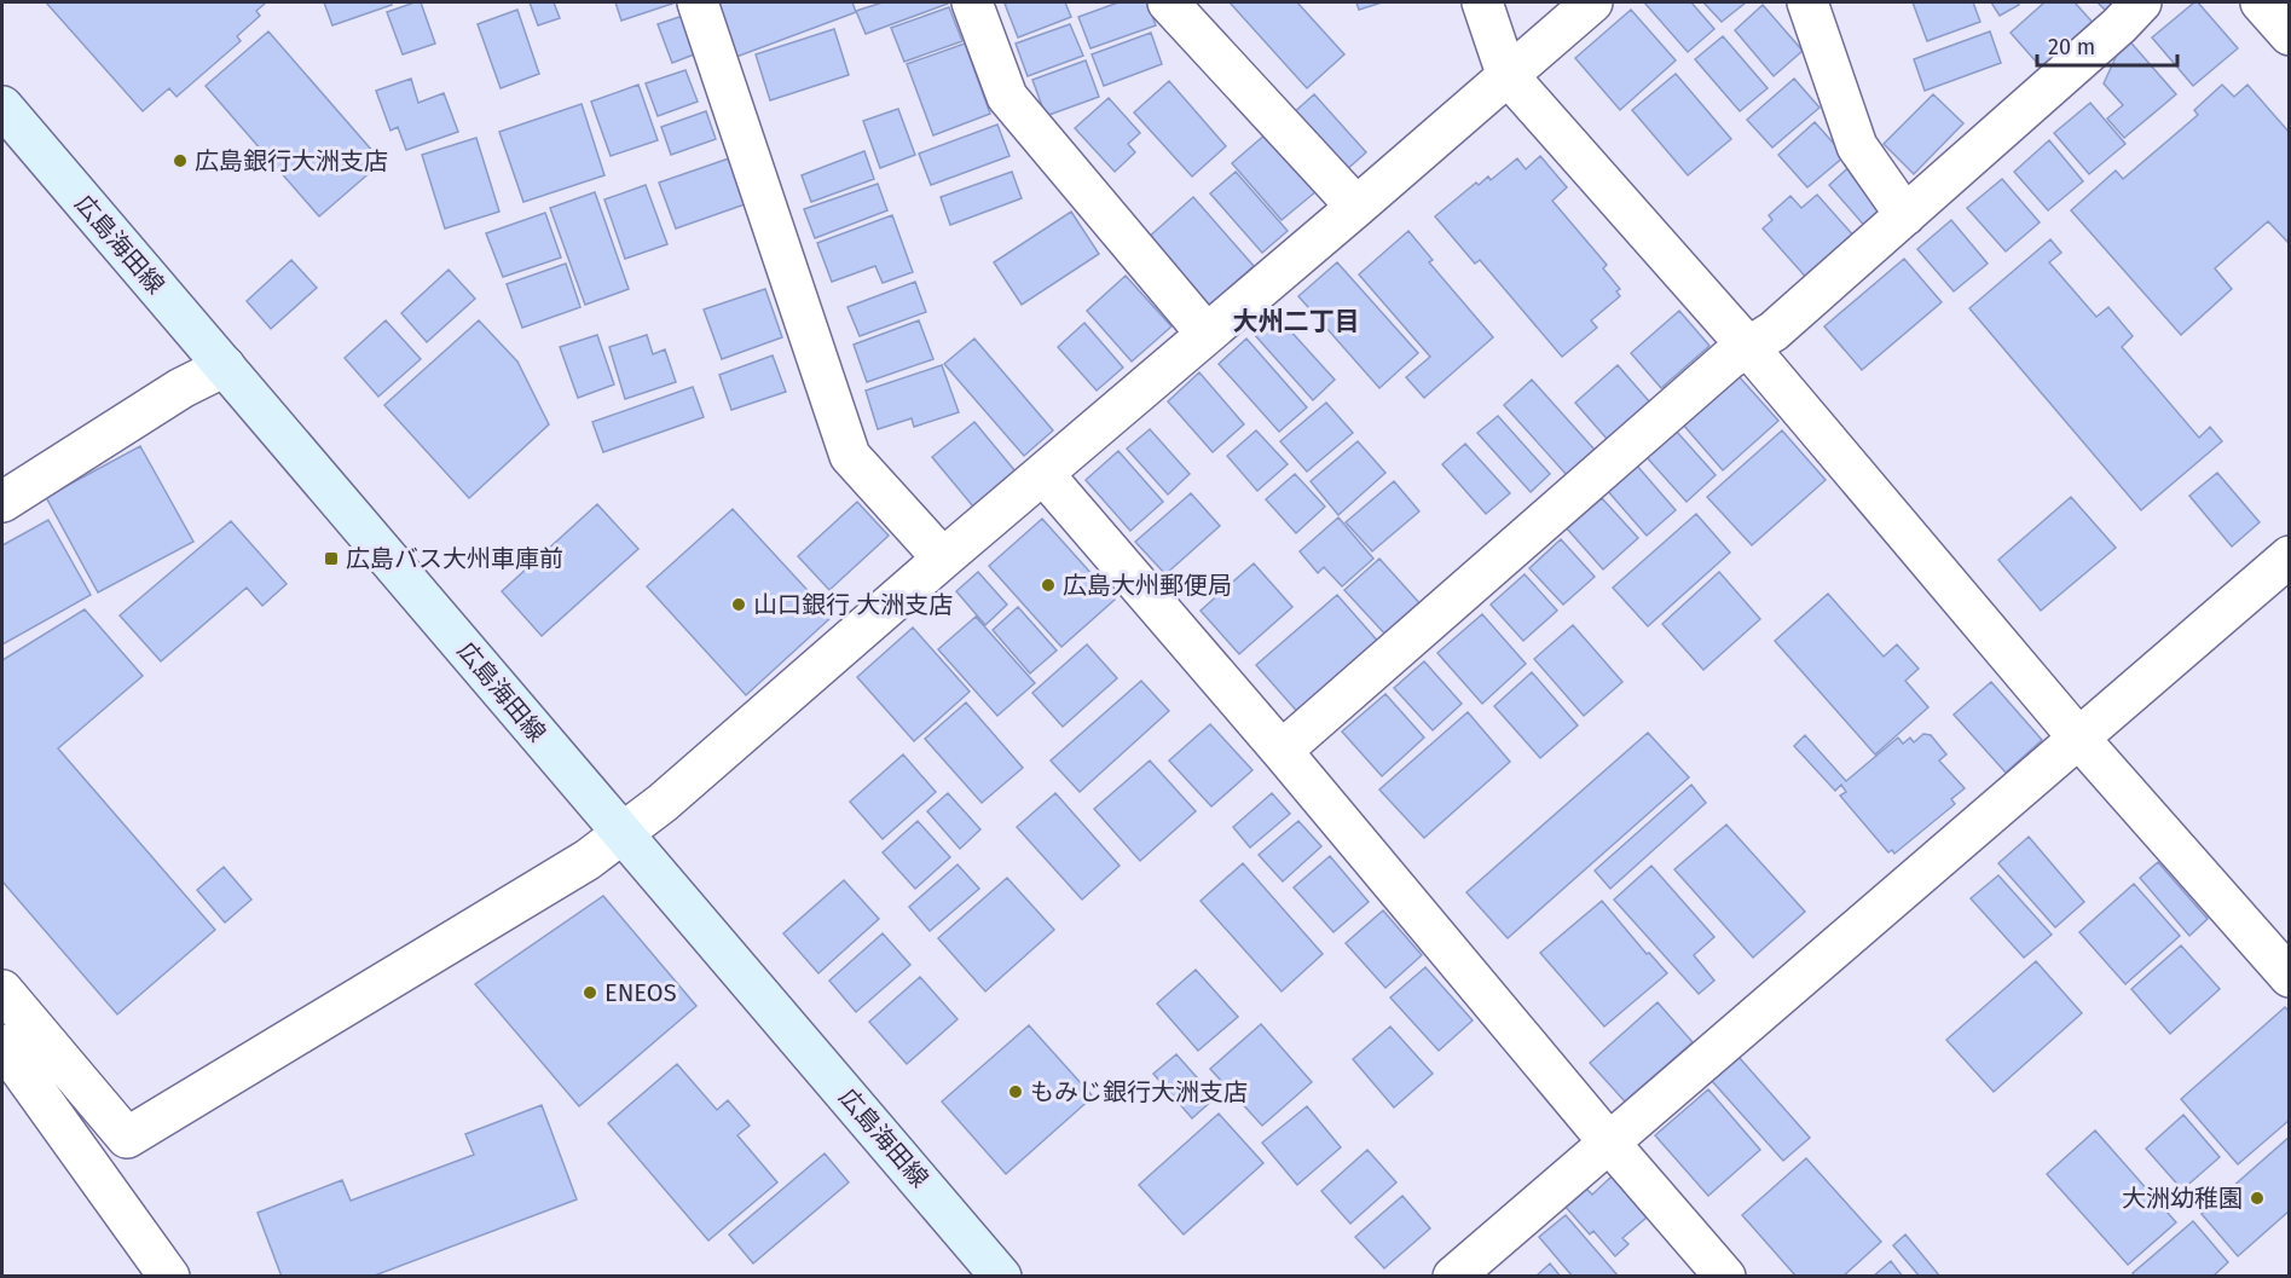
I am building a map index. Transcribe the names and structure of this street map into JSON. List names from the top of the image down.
{
  "streets": {
    "main road": ["広島海田線"]
  },
  "districts": ["大州二丁目"],
  "places": {
    "other": [
      "広島銀行大洲支店",
      "広島大州郵便局",
      "山口銀行 大洲支店",
      "ENEOS",
      "もみじ銀行大洲支店",
      "大洲幼稚園"
    ],
    "transit": ["広島バス大州車庫前"]
  },
  "scale_bar": "20 m"
}
